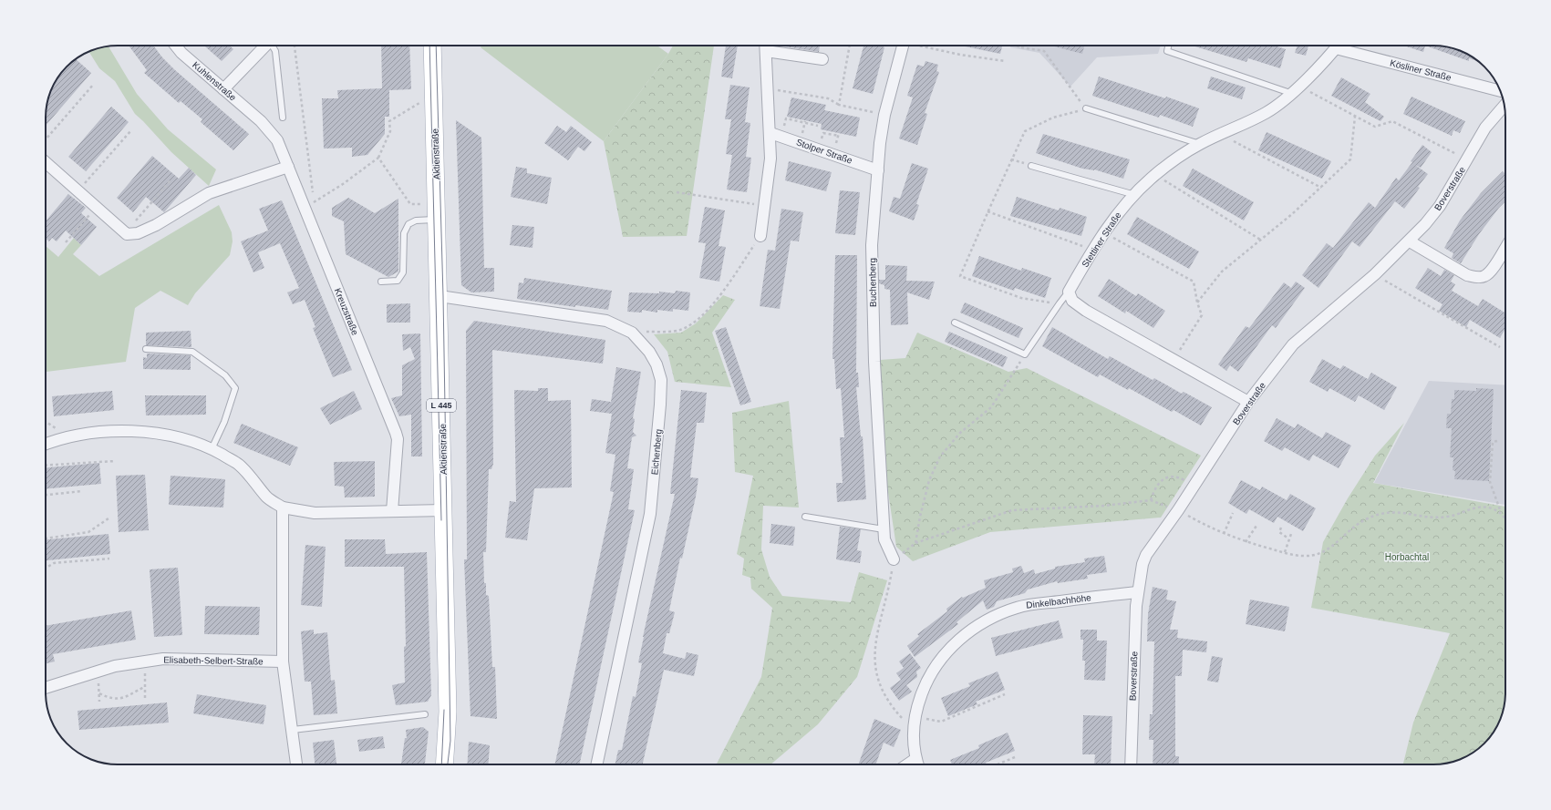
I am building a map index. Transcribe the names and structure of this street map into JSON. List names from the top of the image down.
{
  "streets": {
    "main road": ["Aktienstraße", "L 445"],
    "street": [
      "Kösliner Straße",
      "Kuhlenstraße",
      "Stolper Straße",
      "Boverstraße",
      "Stettiner Straße",
      "Buchenberg",
      "Kreuzstraße",
      "Eichenberg",
      "Dinkelbachhöhe",
      "Elisabeth-Selbert-Straße"
    ]
  },
  "crossings": [
    ["Kösliner Straße", "Stettiner Straße"],
    ["Kuhlenstraße", "Kreuzstraße"],
    ["Stolper Straße", "Buchenberg"],
    ["Aktienstraße", "Eichenberg"],
    ["Boverstraße", "Dinkelbachhöhe"]
  ],
  "parks": ["Horbachtal"]
}
